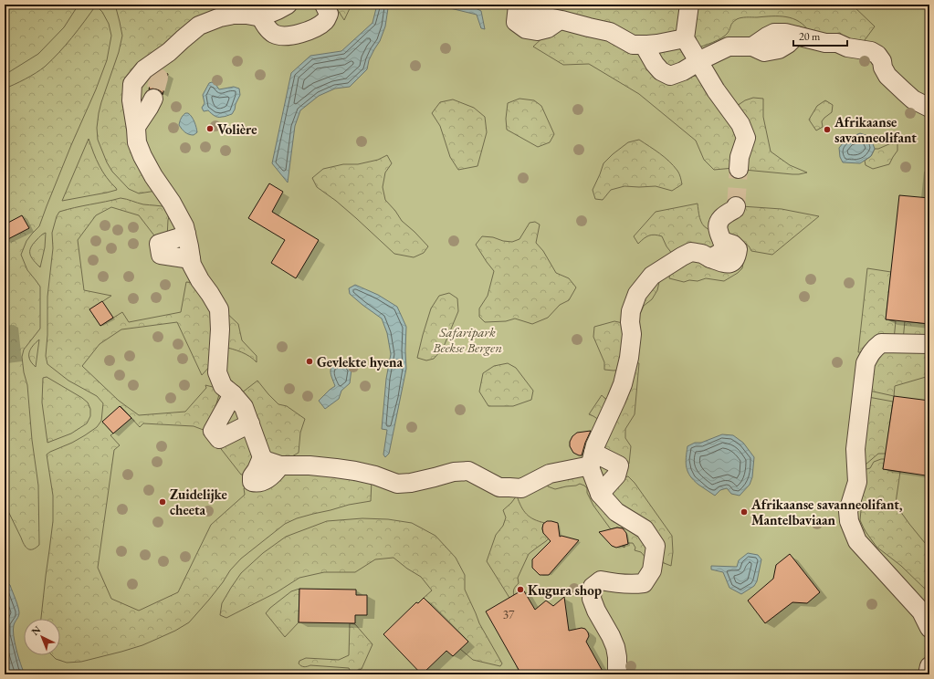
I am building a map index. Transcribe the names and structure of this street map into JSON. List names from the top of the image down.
{
  "parks": ["Safaripark Beekse Bergen"],
  "places": [
    "Volière",
    "Afrikaanse savanneolifant",
    "Gevlekte hyena",
    "Zuidelijke cheeta",
    "Afrikaanse savanneolifant, Mantelbaviaan",
    "Kugura shop"
  ],
  "house_numbers": ["37"],
  "scale_bar": "20 m",
  "north": "top left"
}
